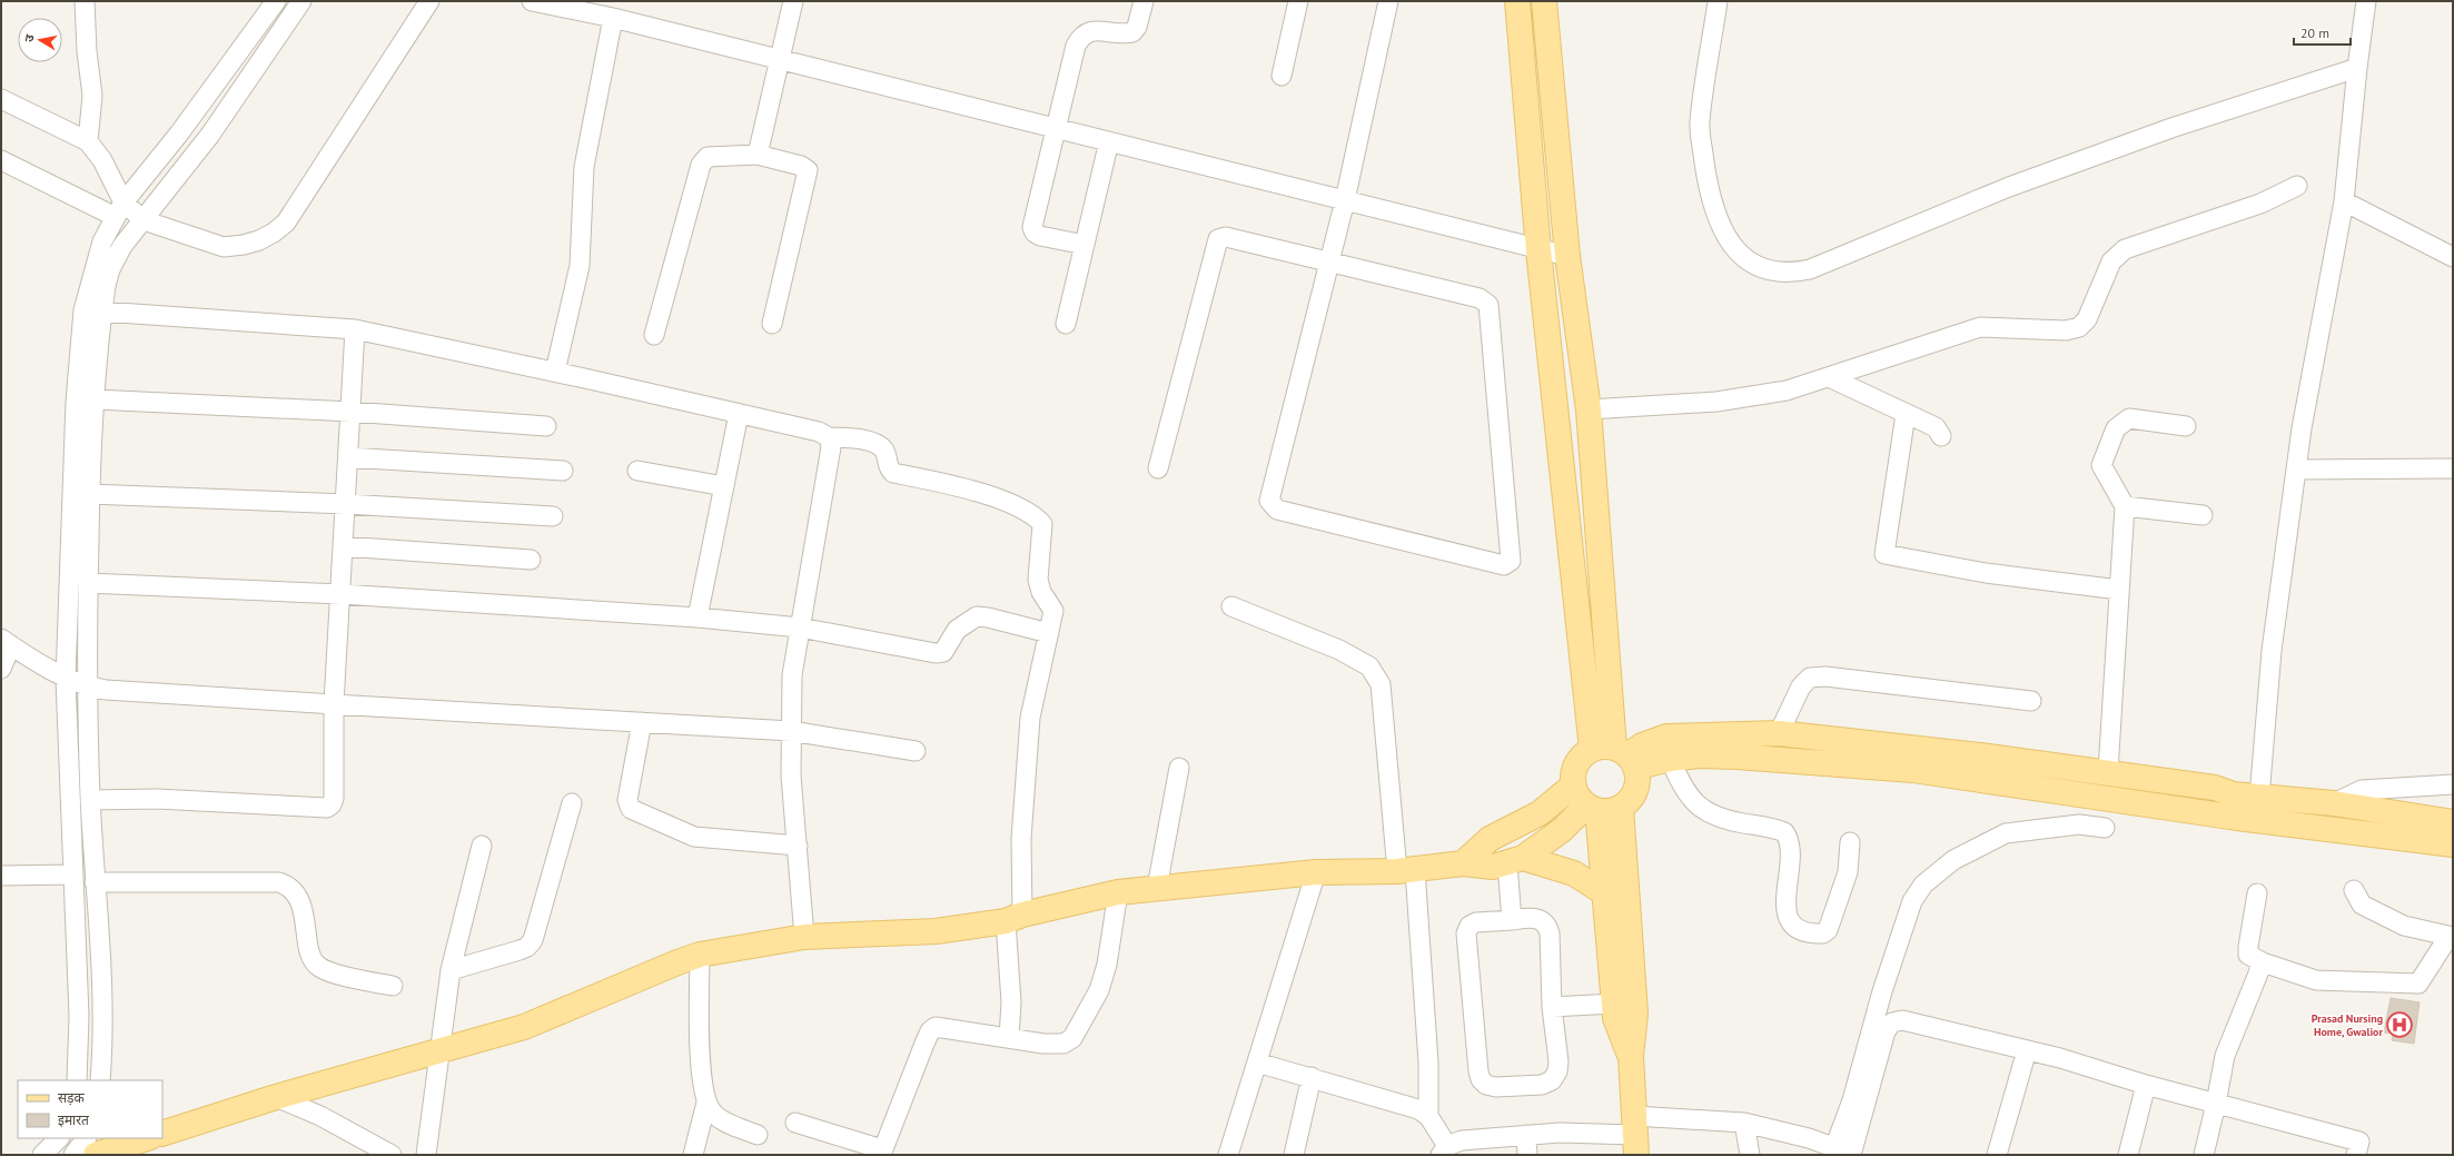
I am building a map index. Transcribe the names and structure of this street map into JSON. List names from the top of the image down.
{
  "places": {
    "hospital": ["Prasad Nursing Home, Gwalior"]
  },
  "legend": ["सड़क", "इमारत"],
  "scale_bar": "20 m",
  "north": "left"
}
